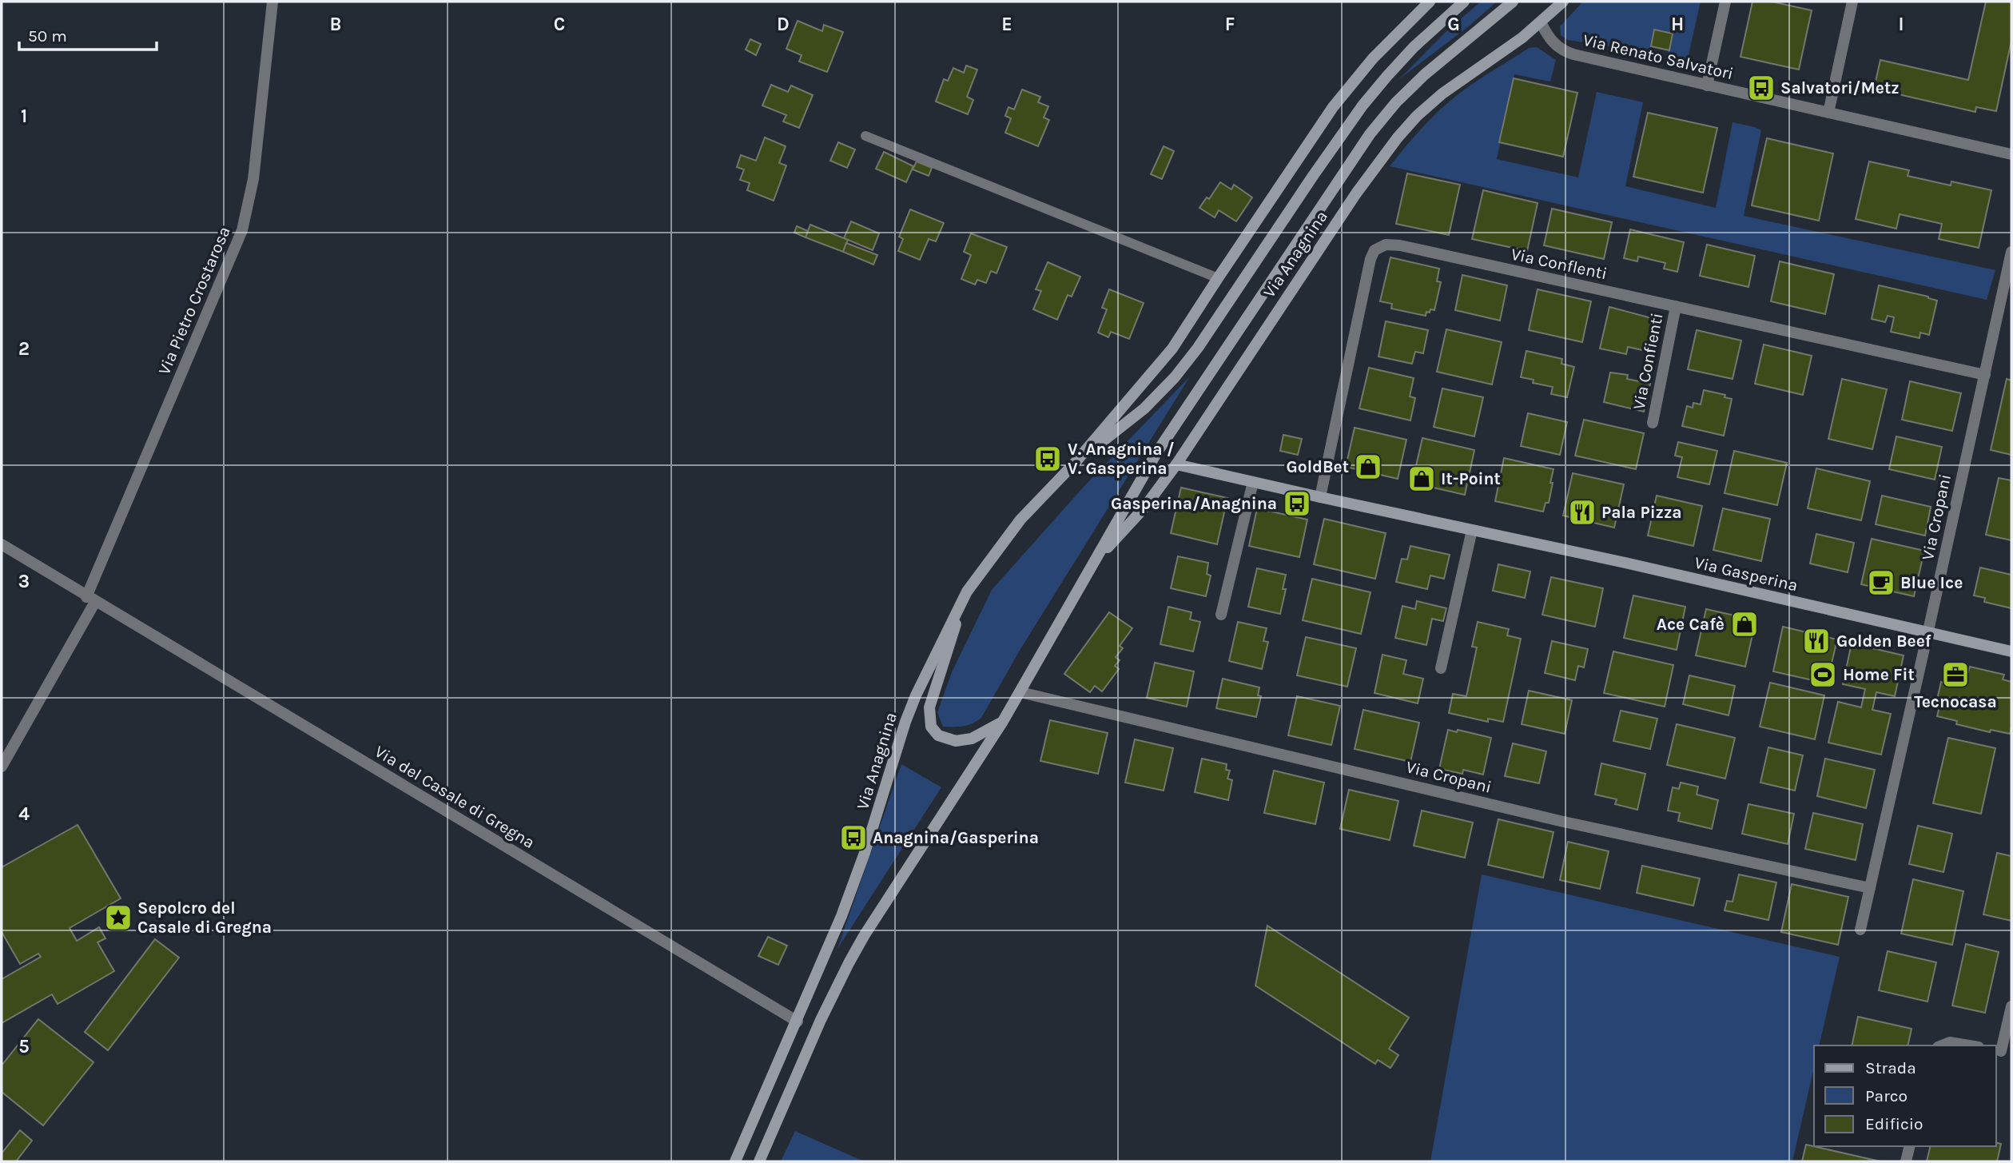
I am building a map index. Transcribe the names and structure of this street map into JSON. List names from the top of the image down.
{
  "streets": {
    "main road": ["Via Anagnina", "Via Gasperina"],
    "street": [
      "Via Renato Salvatori",
      "Via Conflenti",
      "Via Pietro Crostarosa",
      "Via Confienti",
      "Via Cropani",
      "Via del Casale di Gregna"
    ]
  },
  "crossings": [
    ["Via Renato Salvatori", "Via Anagnina"],
    ["Via Anagnina", "Via Cropani"],
    ["Via Anagnina", "Via Gasperina"],
    ["Via Anagnina", "Via del Casale di Gregna"],
    ["Via Conflenti", "Via Confienti"],
    ["Via Conflenti", "Via Cropani"],
    ["Via Conflenti", "Via Gasperina"],
    ["Via Pietro Crostarosa", "Via del Casale di Gregna"],
    ["Via Cropani", "Via Gasperina"]
  ],
  "places": {
    "bus stop": [
      "Salvatori/Metz",
      "V. Anagnina / V. Gasperina",
      "Gasperina/Anagnina",
      "Anagnina/Gasperina"
    ],
    "shop": ["GoldBet", "It-Point", "Ace Cafè"],
    "restaurant": ["Pala Pizza", "Golden Beef"],
    "cafe": ["Blue Ice"],
    "sports": ["Home Fit"],
    "office": ["Tecnocasa"],
    "place": ["Sepolcro del Casale di Gregna"]
  },
  "legend": ["Strada", "Parco", "Edificio"],
  "scale_bar": "50 m",
  "grid": {
    "columns": [
      "B",
      "C",
      "D",
      "E",
      "F",
      "G",
      "H",
      "I"
    ],
    "rows": [
      "1",
      "2",
      "3",
      "4",
      "5"
    ]
  }
}
